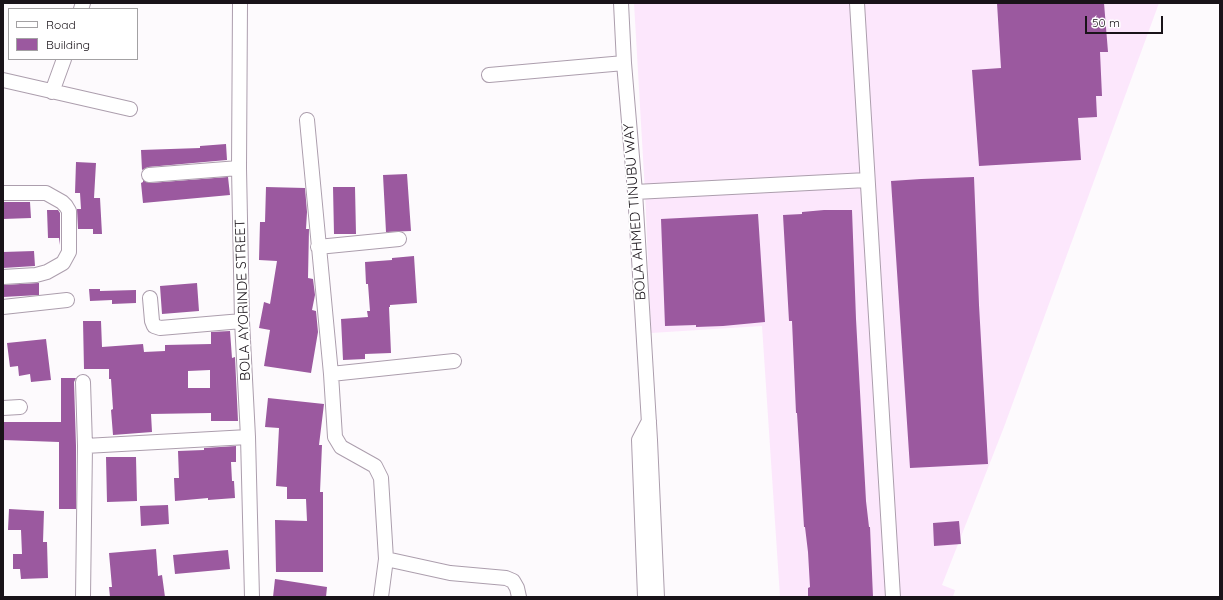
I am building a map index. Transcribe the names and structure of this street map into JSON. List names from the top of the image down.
{
  "streets": {
    "street": ["BOLA AHMED TINUBU WAY", "BOLA AYORINDE STREET"]
  },
  "legend": ["Road", "Building"],
  "scale_bar": "50 m"
}
